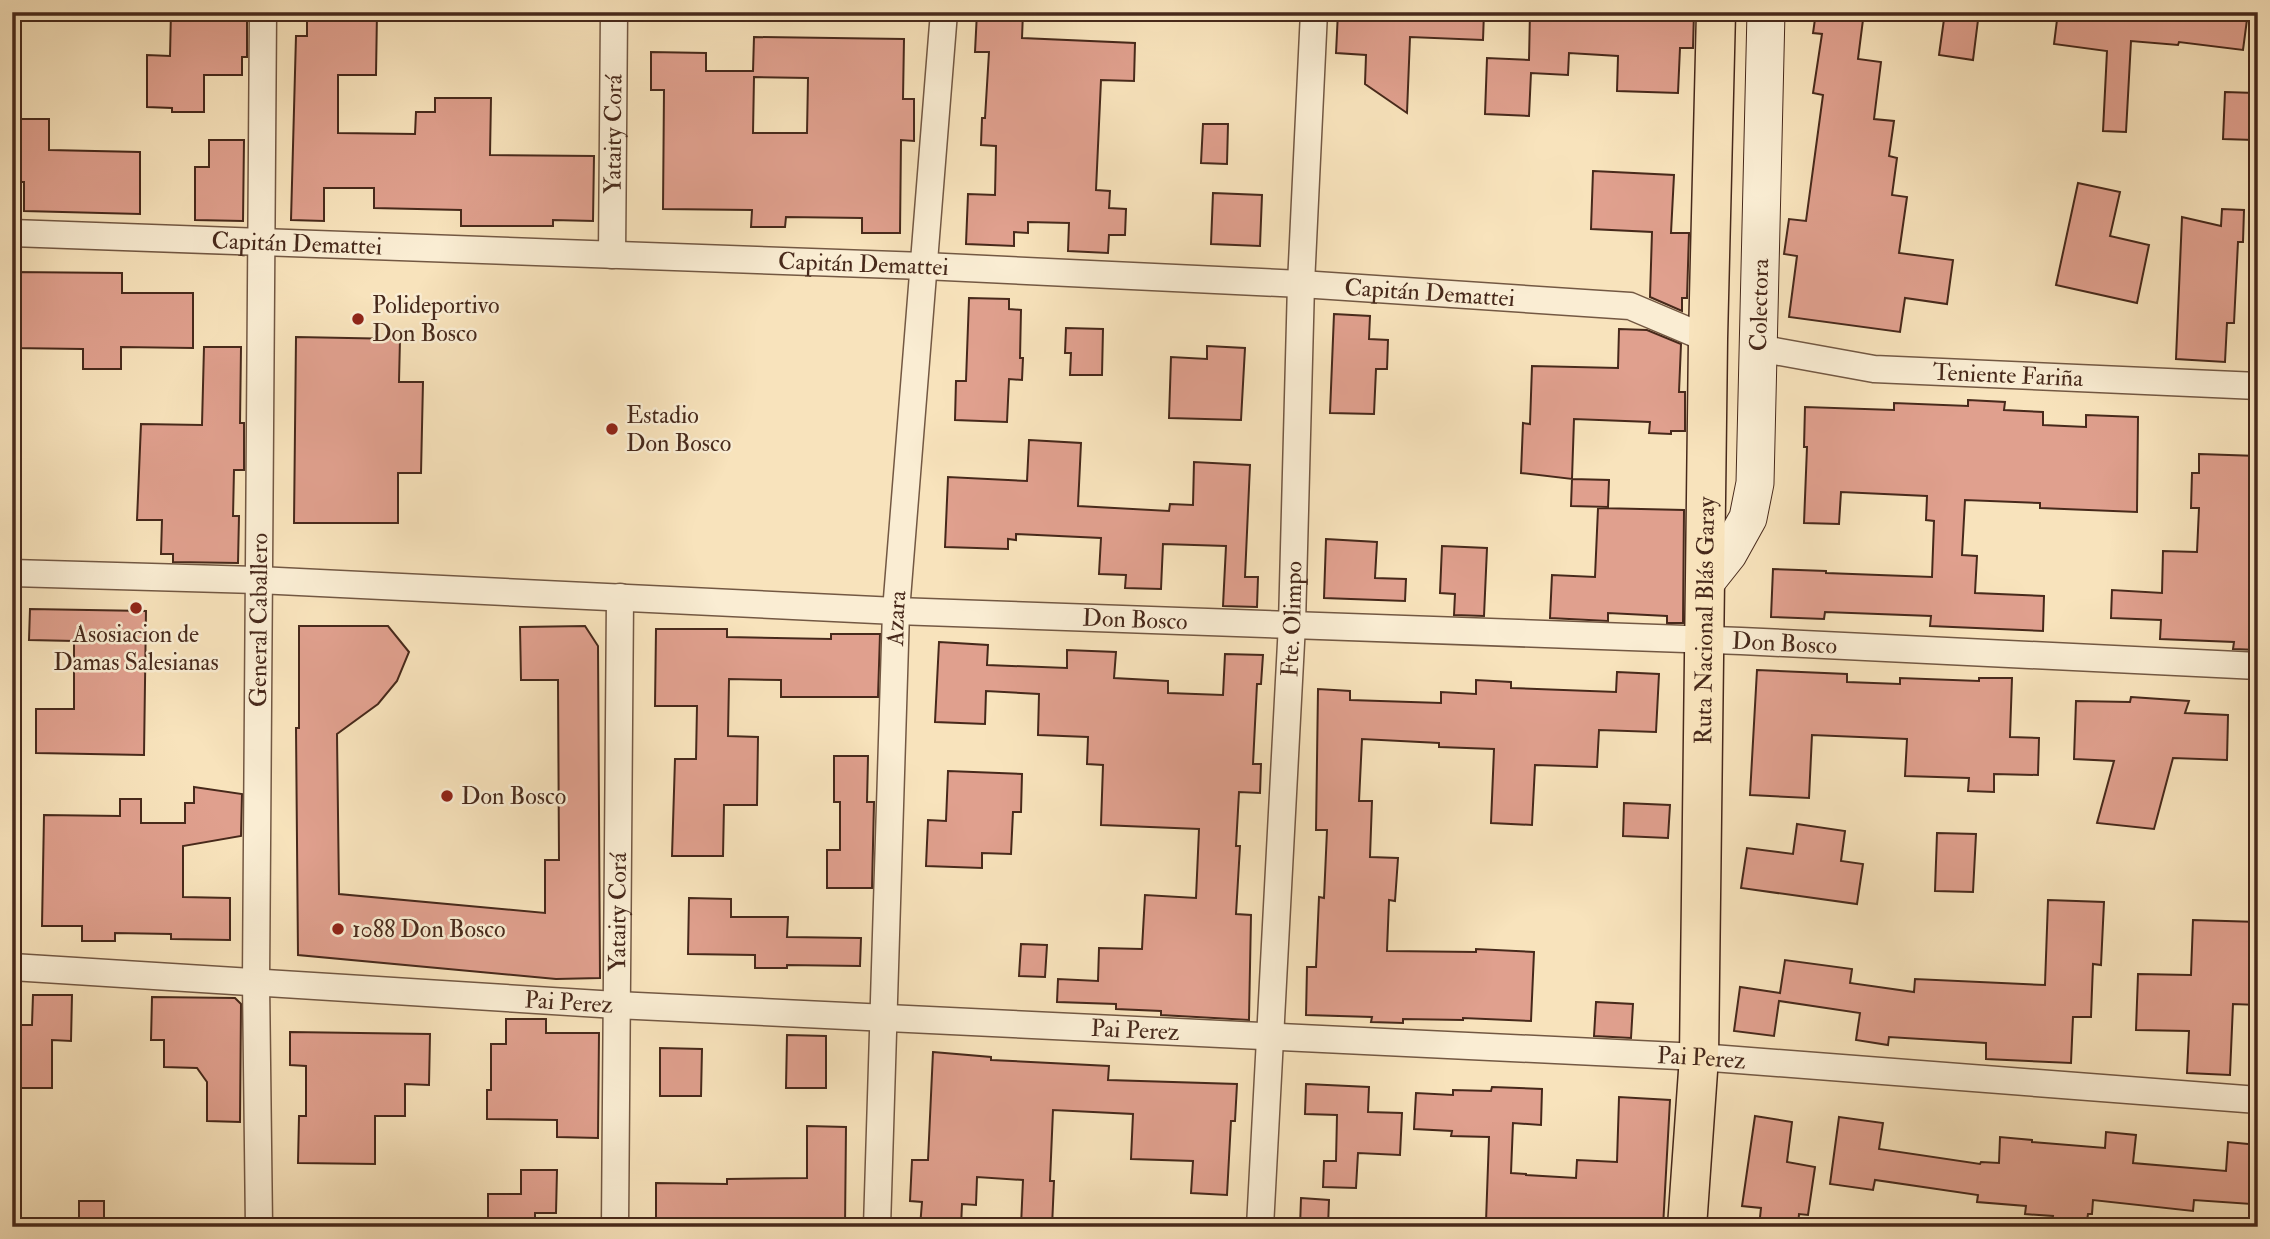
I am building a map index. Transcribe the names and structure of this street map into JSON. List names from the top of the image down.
{
  "streets": {
    "highway": ["Ruta Nacional Blás Garay"],
    "main road": ["Colectora"],
    "street": [
      "Yataity Corá",
      "Capitán Demattei",
      "Teniente Fariña",
      "General Caballero",
      "Azara",
      "Don Bosco",
      "Fte. Olimpo",
      "Pai Perez"
    ]
  },
  "crossings": [
    ["Yataity Corá", "Capitán Demattei"],
    ["Yataity Corá", "Don Bosco"],
    ["Yataity Corá", "Pai Perez"],
    ["Capitán Demattei", "General Caballero"],
    ["Capitán Demattei", "Azara"],
    ["Capitán Demattei", "Fte. Olimpo"],
    ["Capitán Demattei", "Ruta Nacional Blás Garay"],
    ["Colectora", "Teniente Fariña"],
    ["Colectora", "Ruta Nacional Blás Garay"],
    ["General Caballero", "Don Bosco"],
    ["General Caballero", "Pai Perez"],
    ["Azara", "Don Bosco"],
    ["Azara", "Pai Perez"],
    ["Don Bosco", "Fte. Olimpo"],
    ["Don Bosco", "Ruta Nacional Blás Garay"],
    ["Fte. Olimpo", "Pai Perez"],
    ["Ruta Nacional Blás Garay", "Pai Perez"]
  ],
  "places": [
    "Polideportivo Don Bosco",
    "Estadio Don Bosco",
    "Asosiacion de Damas Salesianas",
    "Don Bosco",
    "1088 Don Bosco"
  ]
}
